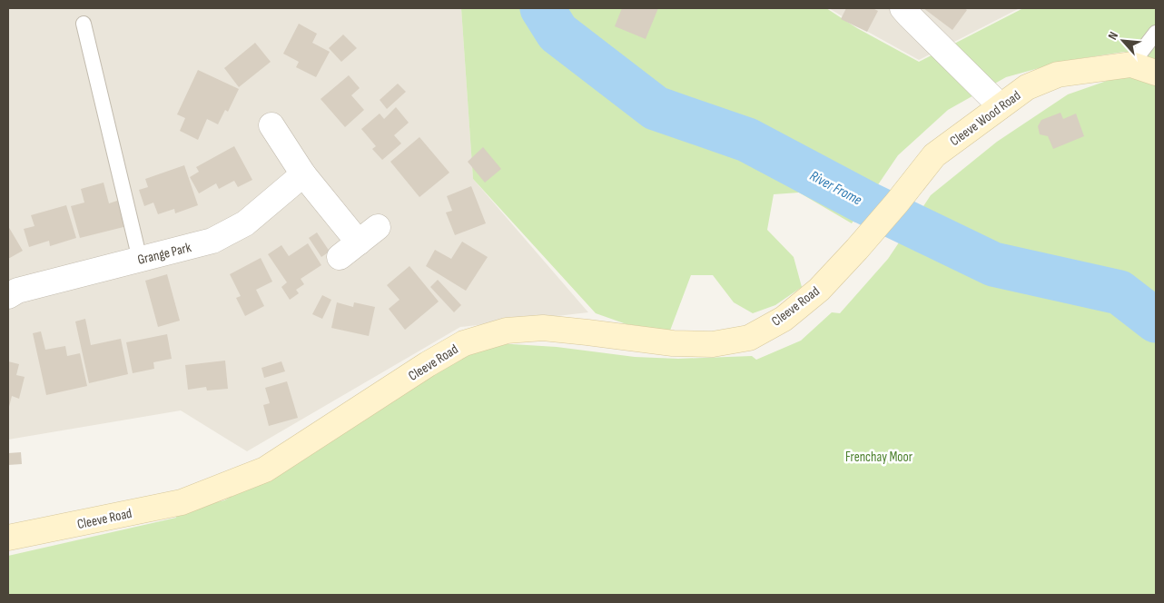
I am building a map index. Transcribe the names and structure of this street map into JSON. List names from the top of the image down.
{
  "streets": {
    "street": ["Cleeve Wood Road", "Grange Park", "Cleeve Road"]
  },
  "crossings": [
    ["Cleeve Wood Road", "Cleeve Road"]
  ],
  "water": ["River Frome"],
  "parks": ["Frenchay Moor"],
  "north": "top left"
}
